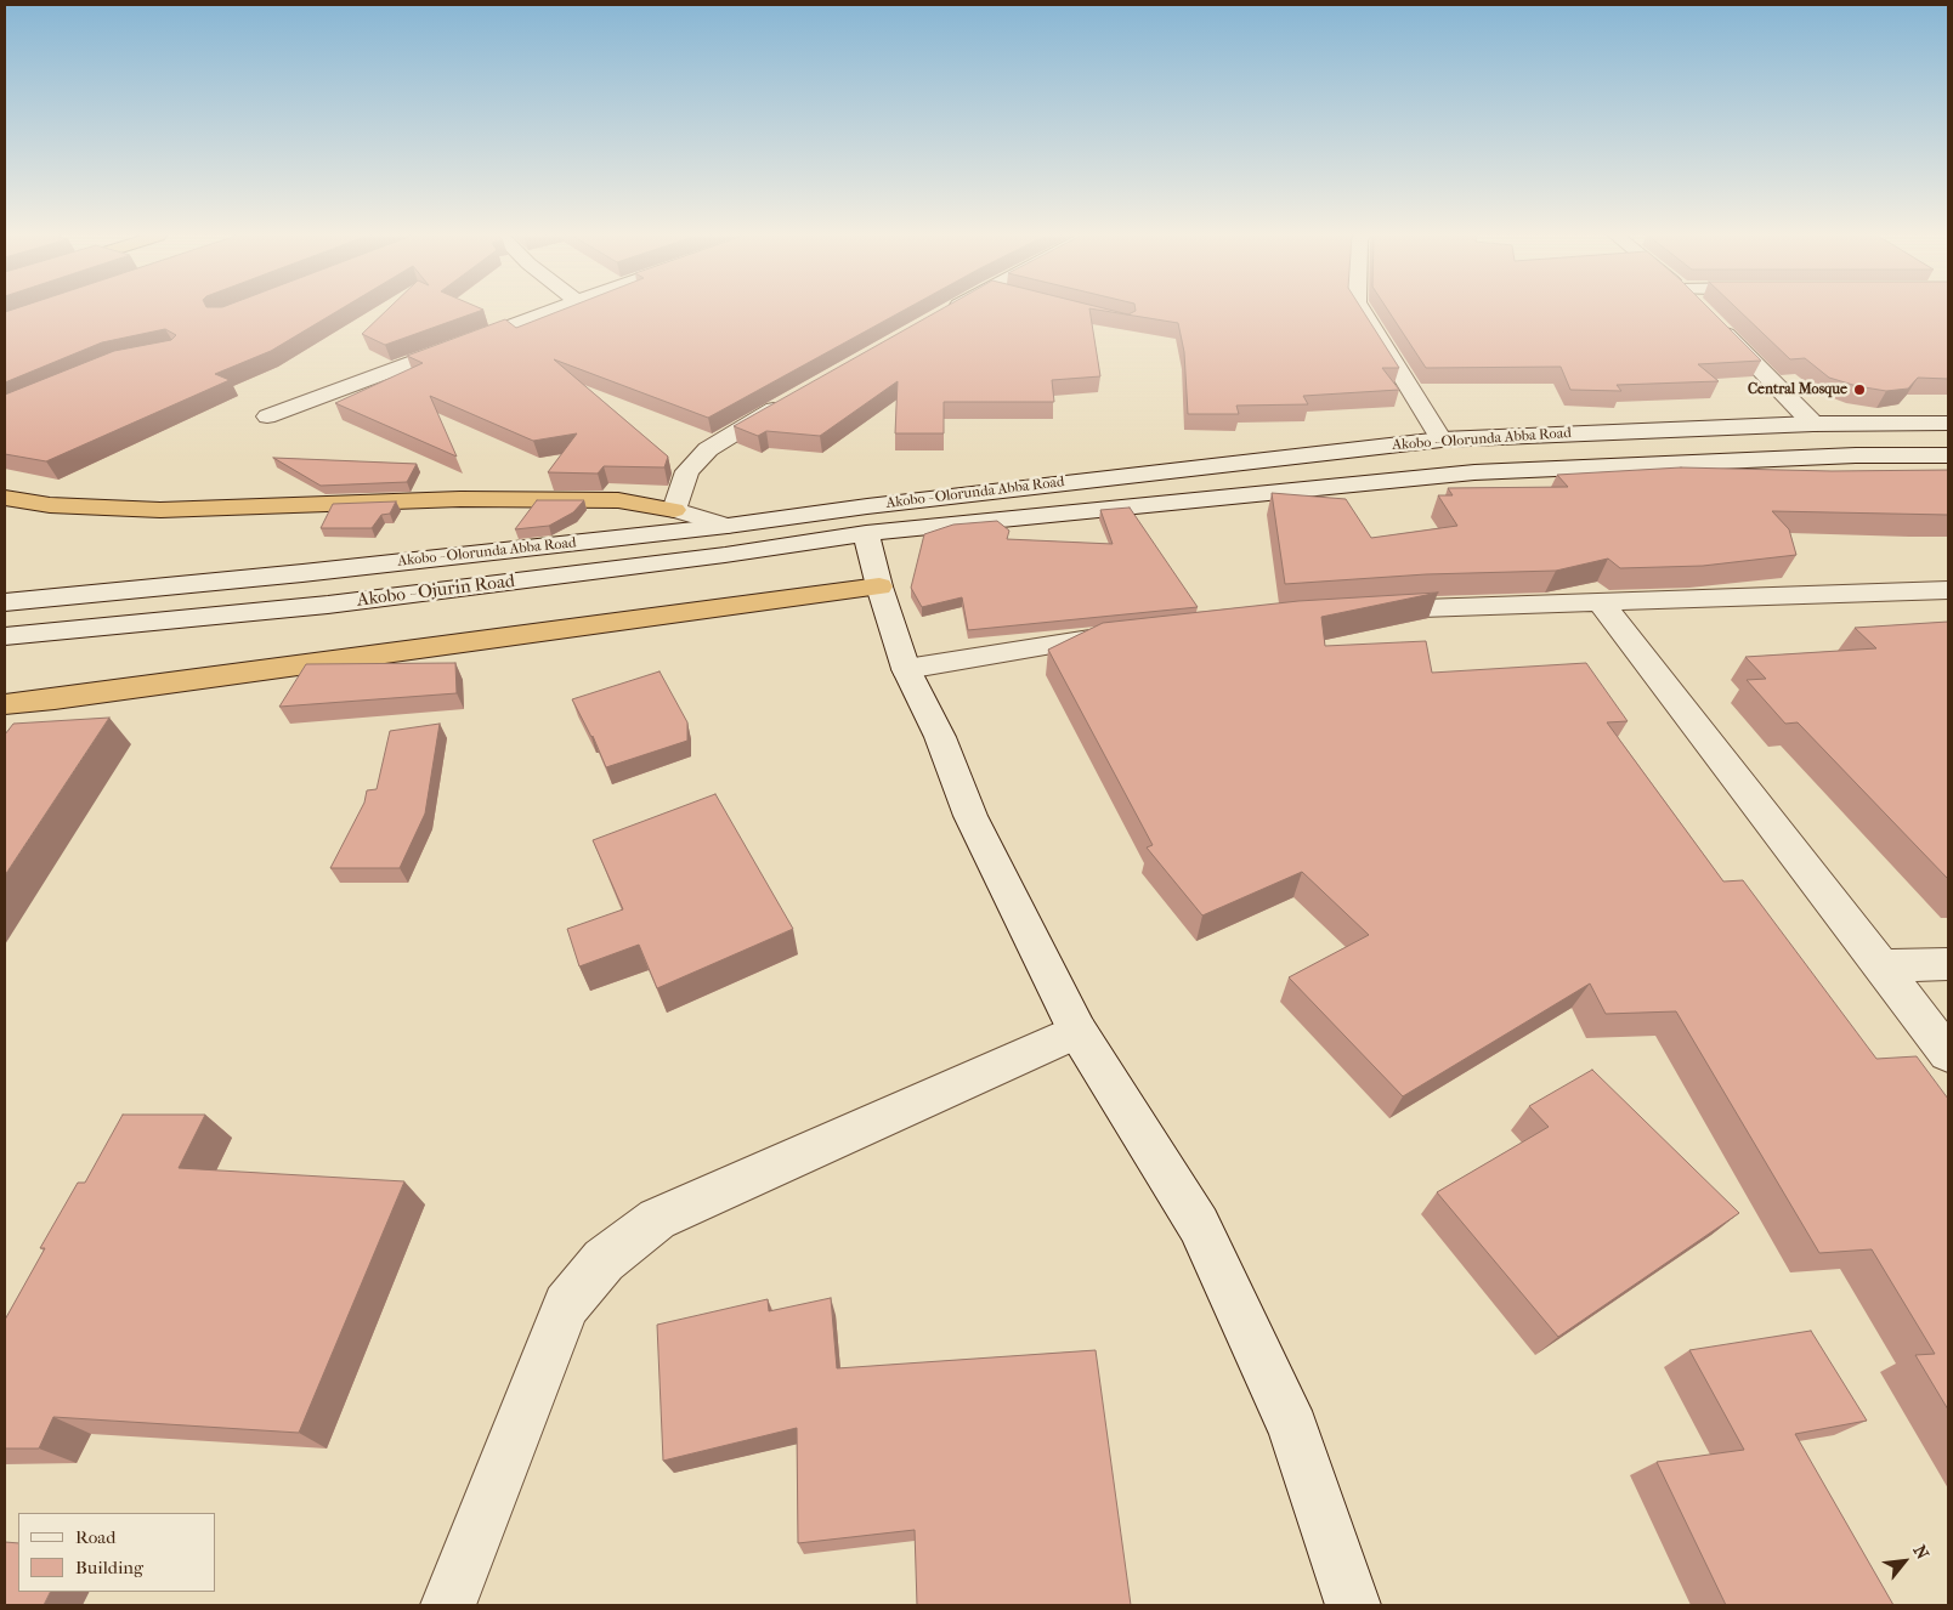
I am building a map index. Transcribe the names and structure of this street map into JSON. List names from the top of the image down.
{
  "streets": {
    "street": ["Akobo - Olorunda Abba Road", "Akobo - Ojurin Road"]
  },
  "crossings": [
    ["Akobo - Olorunda Abba Road", "Akobo - Ojurin Road"]
  ],
  "places": ["Central Mosque"],
  "legend": ["Road", "Building"],
  "north": "top right"
}
